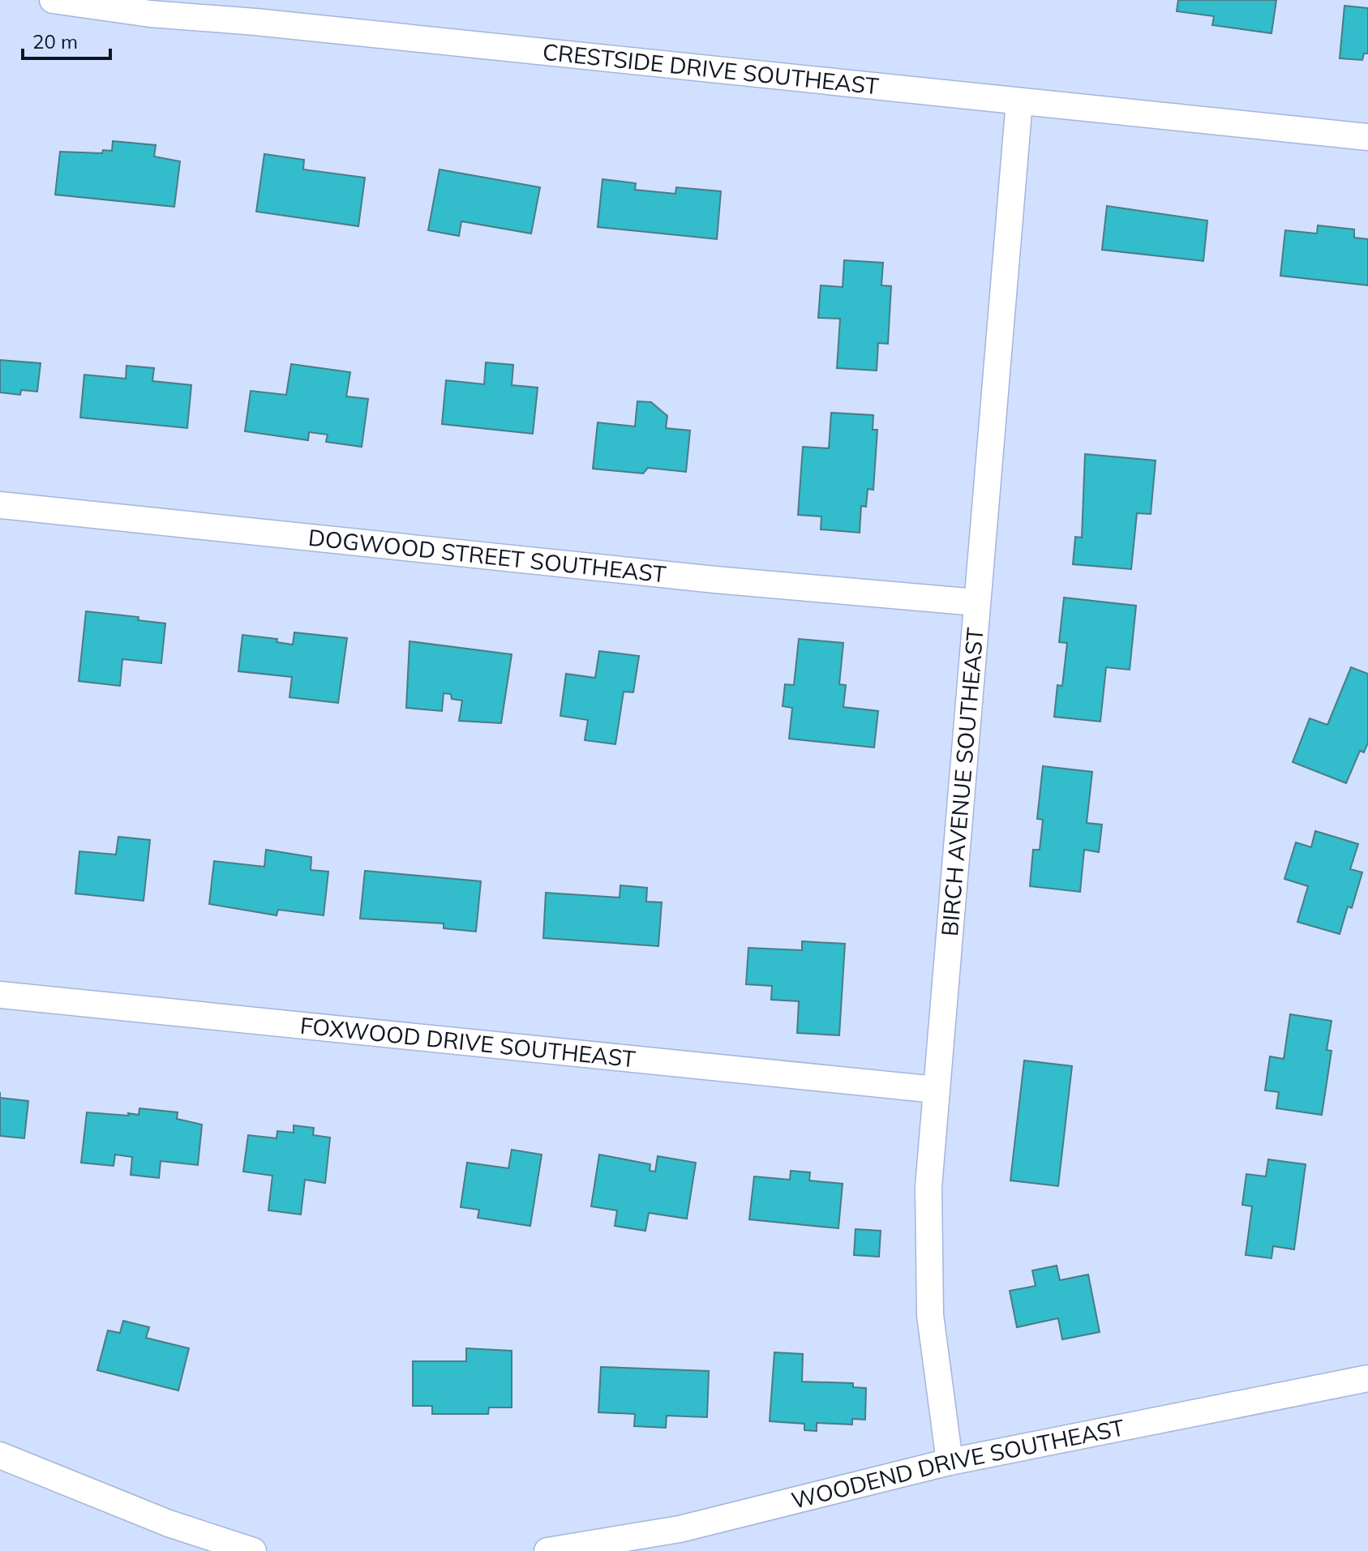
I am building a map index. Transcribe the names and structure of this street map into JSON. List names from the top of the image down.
{
  "streets": {
    "street": [
      "CRESTSIDE DRIVE SOUTHEAST",
      "DOGWOOD STREET SOUTHEAST",
      "BIRCH AVENUE SOUTHEAST",
      "FOXWOOD DRIVE SOUTHEAST",
      "WOODEND DRIVE SOUTHEAST"
    ]
  },
  "crossings": [
    ["CRESTSIDE DRIVE SOUTHEAST", "BIRCH AVENUE SOUTHEAST"],
    ["DOGWOOD STREET SOUTHEAST", "BIRCH AVENUE SOUTHEAST"],
    ["BIRCH AVENUE SOUTHEAST", "FOXWOOD DRIVE SOUTHEAST"],
    ["BIRCH AVENUE SOUTHEAST", "WOODEND DRIVE SOUTHEAST"]
  ],
  "scale_bar": "20 m"
}
